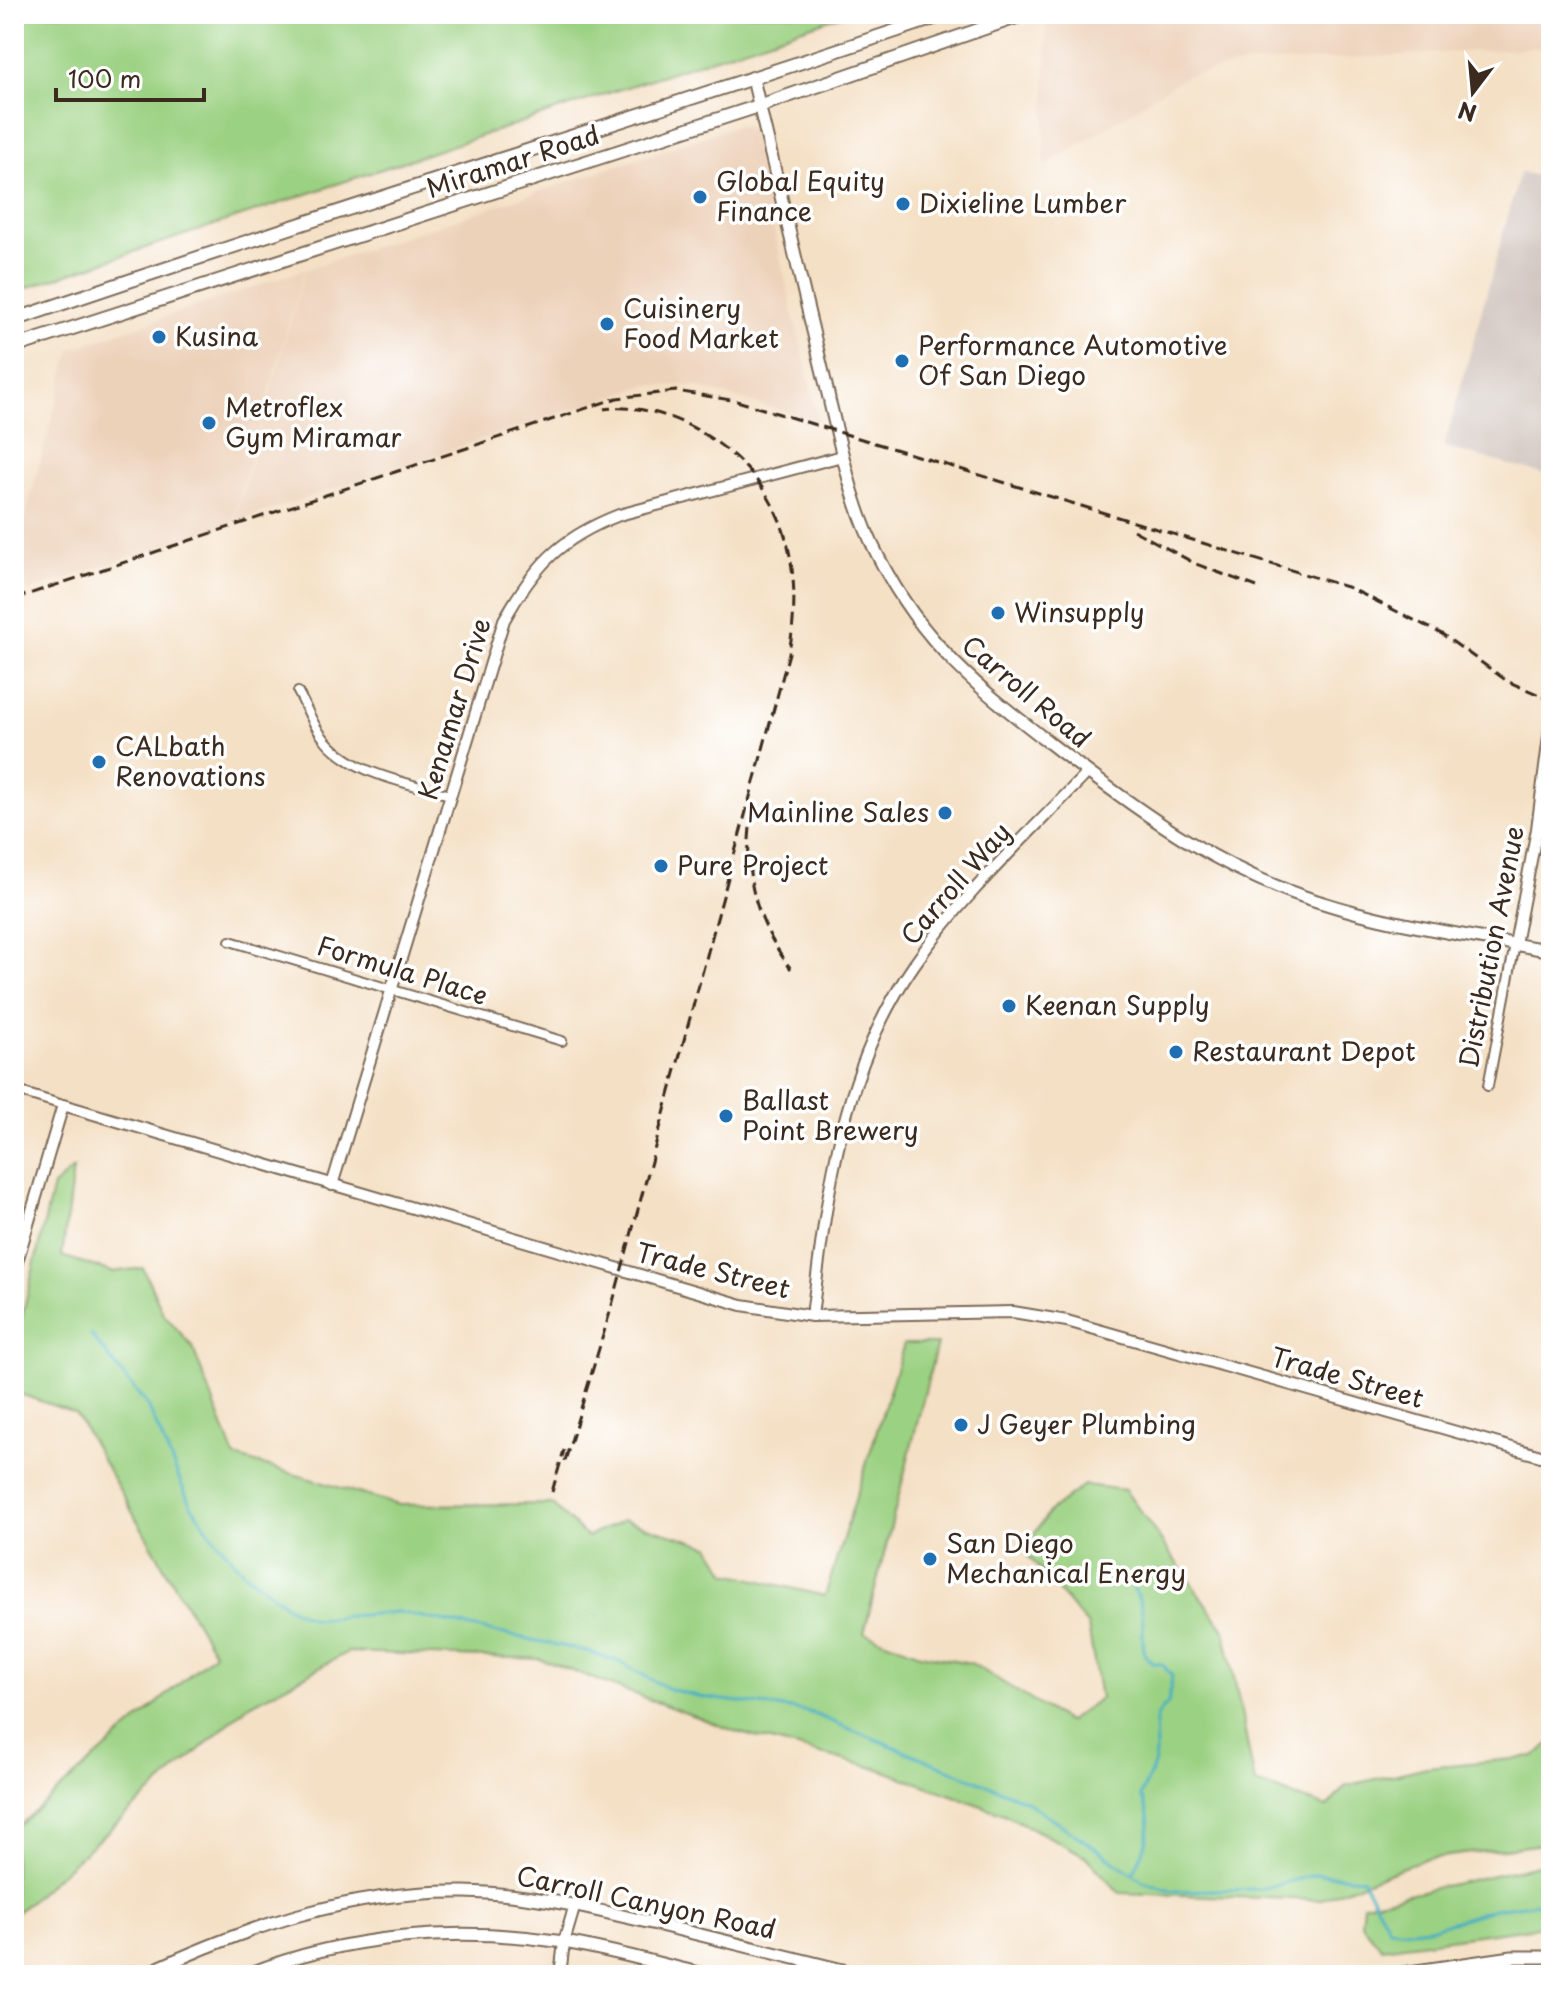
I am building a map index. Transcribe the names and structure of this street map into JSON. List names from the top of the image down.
{
  "streets": {
    "main road": ["Miramar Road", "Carroll Road", "Carroll Canyon Road"],
    "street": [
      "Kenamar Drive",
      "Carroll Way",
      "Distribution Avenue",
      "Formula Place",
      "Trade Street"
    ]
  },
  "crossings": [
    ["Miramar Road", "Carroll Road"],
    ["Carroll Road", "Kenamar Drive"],
    ["Carroll Road", "Carroll Way"],
    ["Carroll Road", "Distribution Avenue"],
    ["Kenamar Drive", "Formula Place"],
    ["Kenamar Drive", "Trade Street"],
    ["Carroll Way", "Trade Street"]
  ],
  "places": [
    "Global Equity Finance",
    "Dixieline Lumber",
    "Cuisinery Food Market",
    "Kusina",
    "Performance Automotive Of San Diego",
    "Metroflex Gym Miramar",
    "Winsupply",
    "CALbath Renovations",
    "Mainline Sales",
    "Pure Project",
    "Keenan Supply",
    "Restaurant Depot",
    "Ballast Point Brewery",
    "J Geyer Plumbing",
    "San Diego Mechanical Energy"
  ],
  "scale_bar": "100 m",
  "north": "bottom"
}
